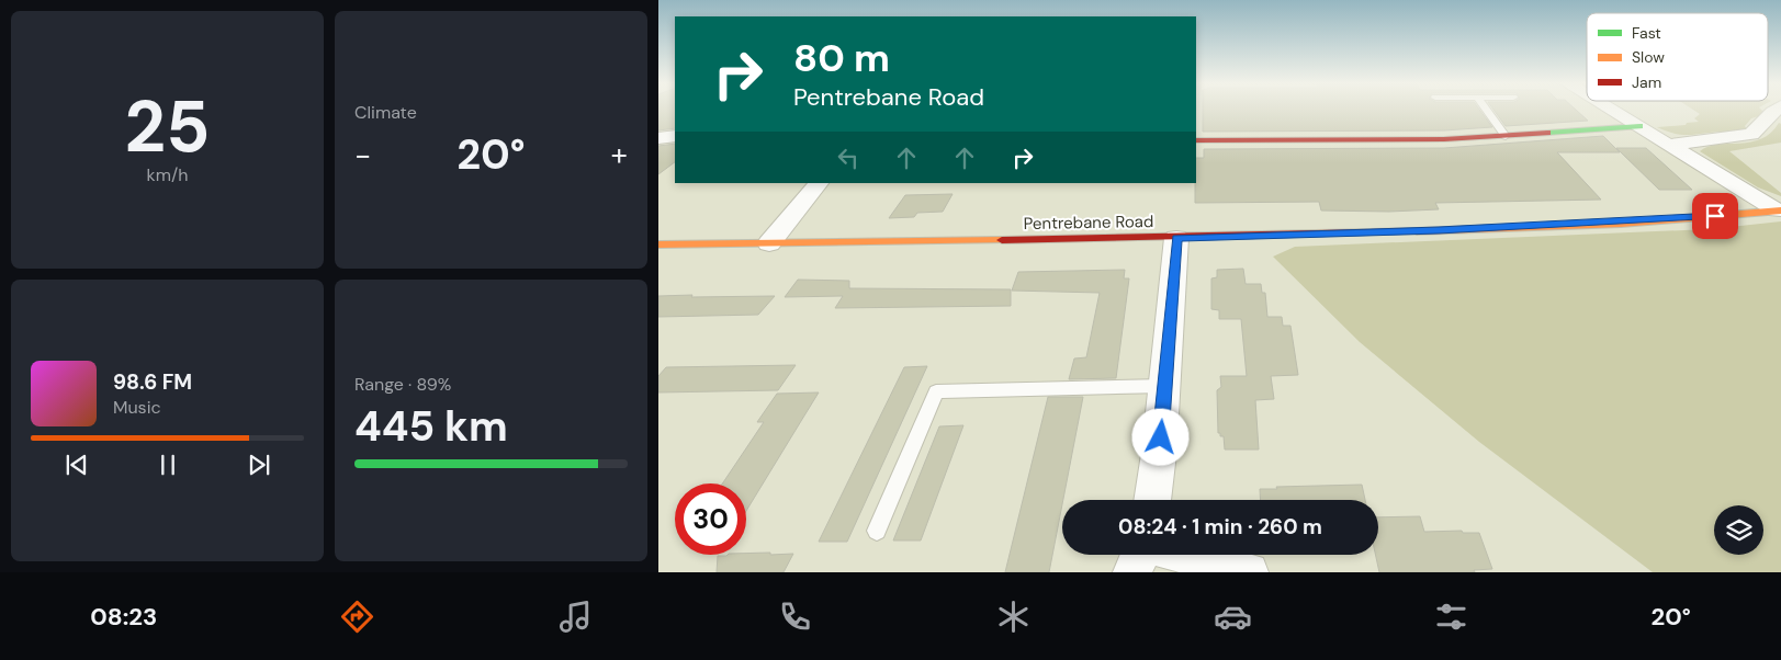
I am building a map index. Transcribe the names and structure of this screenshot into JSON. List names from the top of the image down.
{
  "streets": {
    "street": ["Pentrebane Road"]
  },
  "legend": ["Fast", "Slow", "Jam"],
  "page": {
    "tile": [
      ["25", "km/h"],
      "Climate",
      ["Range · 89%", "445 km"]
    ],
    "turn": ["80 m", "Pentrebane Road"],
    "heat": ["−", "20°", "+"],
    "song": ["98.6 FM", "Music"],
    "limit": "30",
    "trip": "08:24 · 1 min · 260 m",
    "tabs": ["08:23", "20°"]
  }
}
